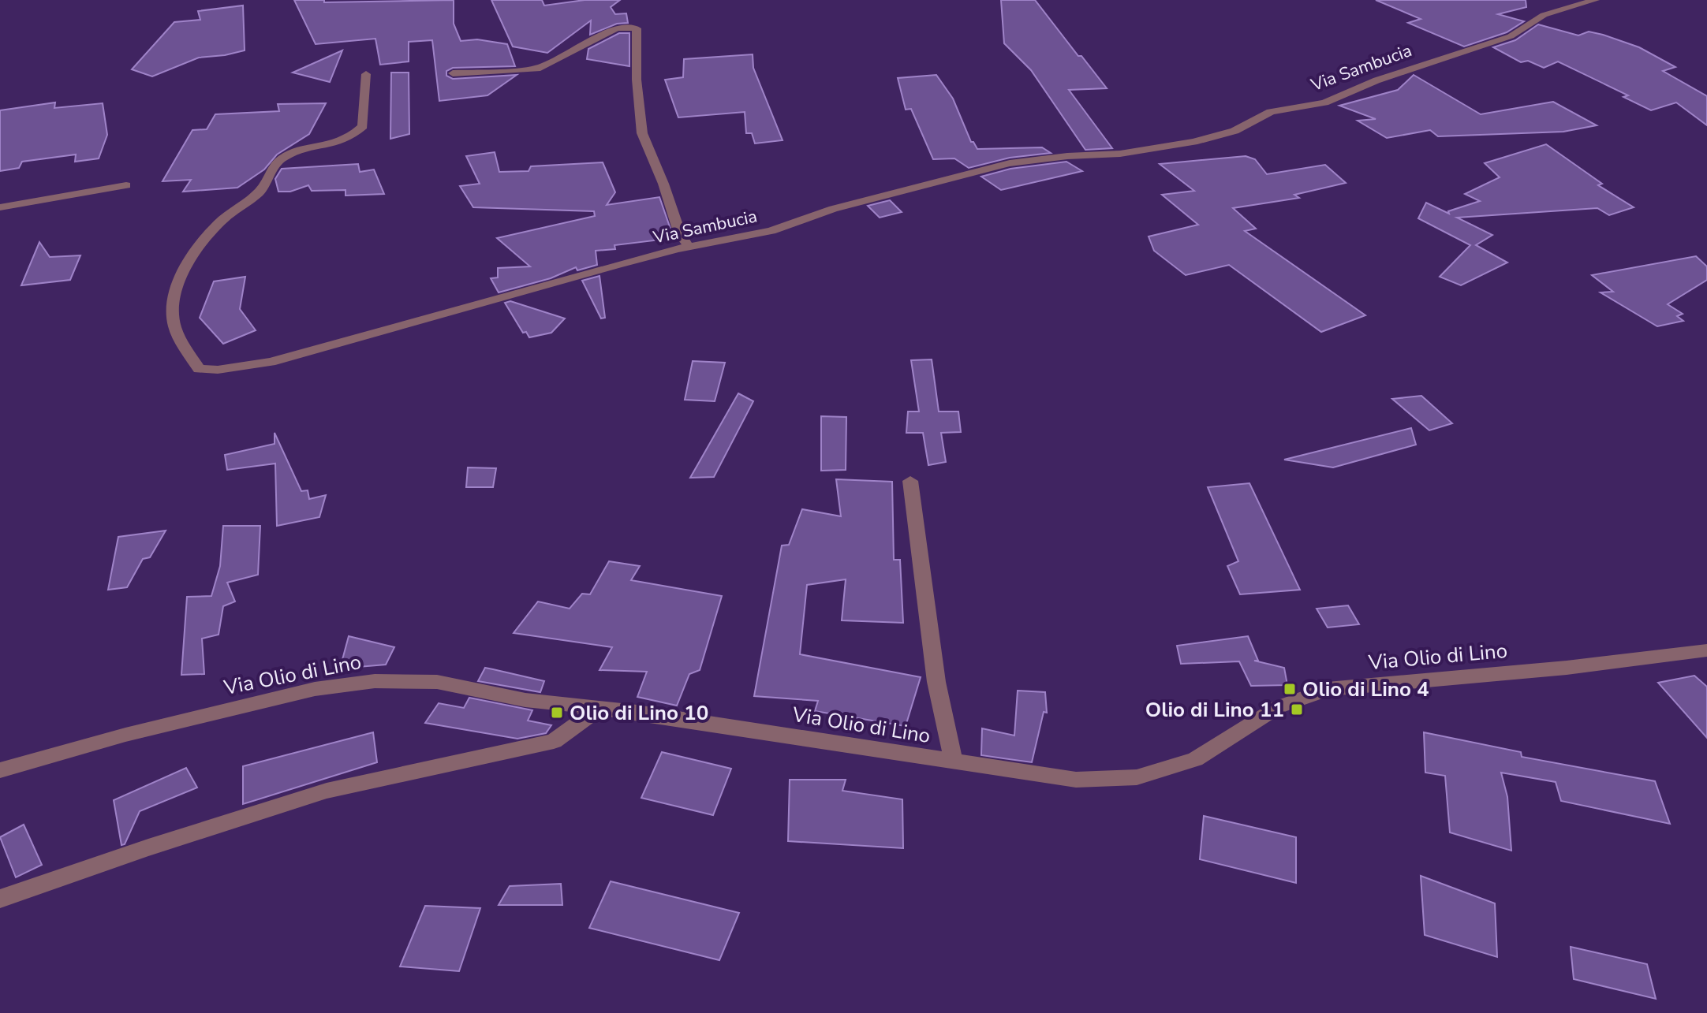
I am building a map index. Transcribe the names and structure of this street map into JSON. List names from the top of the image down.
{
  "streets": {
    "street": ["Via Sambucia", "Via Olio di Lino"]
  },
  "places": {
    "transit": ["Olio di Lino 4", "Olio di Lino 11", "Olio di Lino 10"]
  }
}
